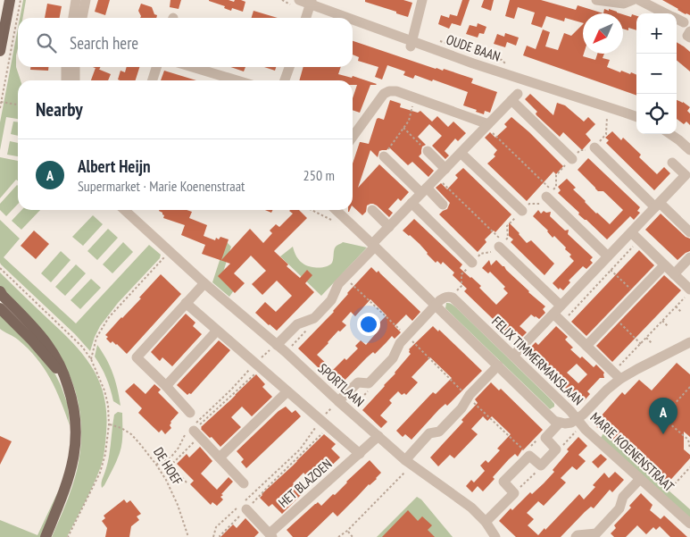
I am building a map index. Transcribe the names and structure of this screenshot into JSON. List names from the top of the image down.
{
  "streets": {
    "street": [
      "OUDE BAAN",
      "FELIX TIMMERMANSLAAN",
      "SPORTLAAN",
      "MARIE KOENENSTRAAT",
      "HET BLAZOEN"
    ],
    "path": ["DE HOEF"]
  },
  "crossings": [
    ["FELIX TIMMERMANSLAAN", "MARIE KOENENSTRAAT"],
    ["SPORTLAAN", "HET BLAZOEN"]
  ],
  "north": "bottom left",
  "page": {
    "map_buttons": ["+", "−"],
    "search": "Search here",
    "heading": "Nearby",
    "list": [
      {
        "mark": "A",
        "name": "Albert Heijn",
        "note": "Supermarket · Marie Koenenstraat",
        "value": "250 m"
      }
    ],
    "pins": "A"
  }
}
